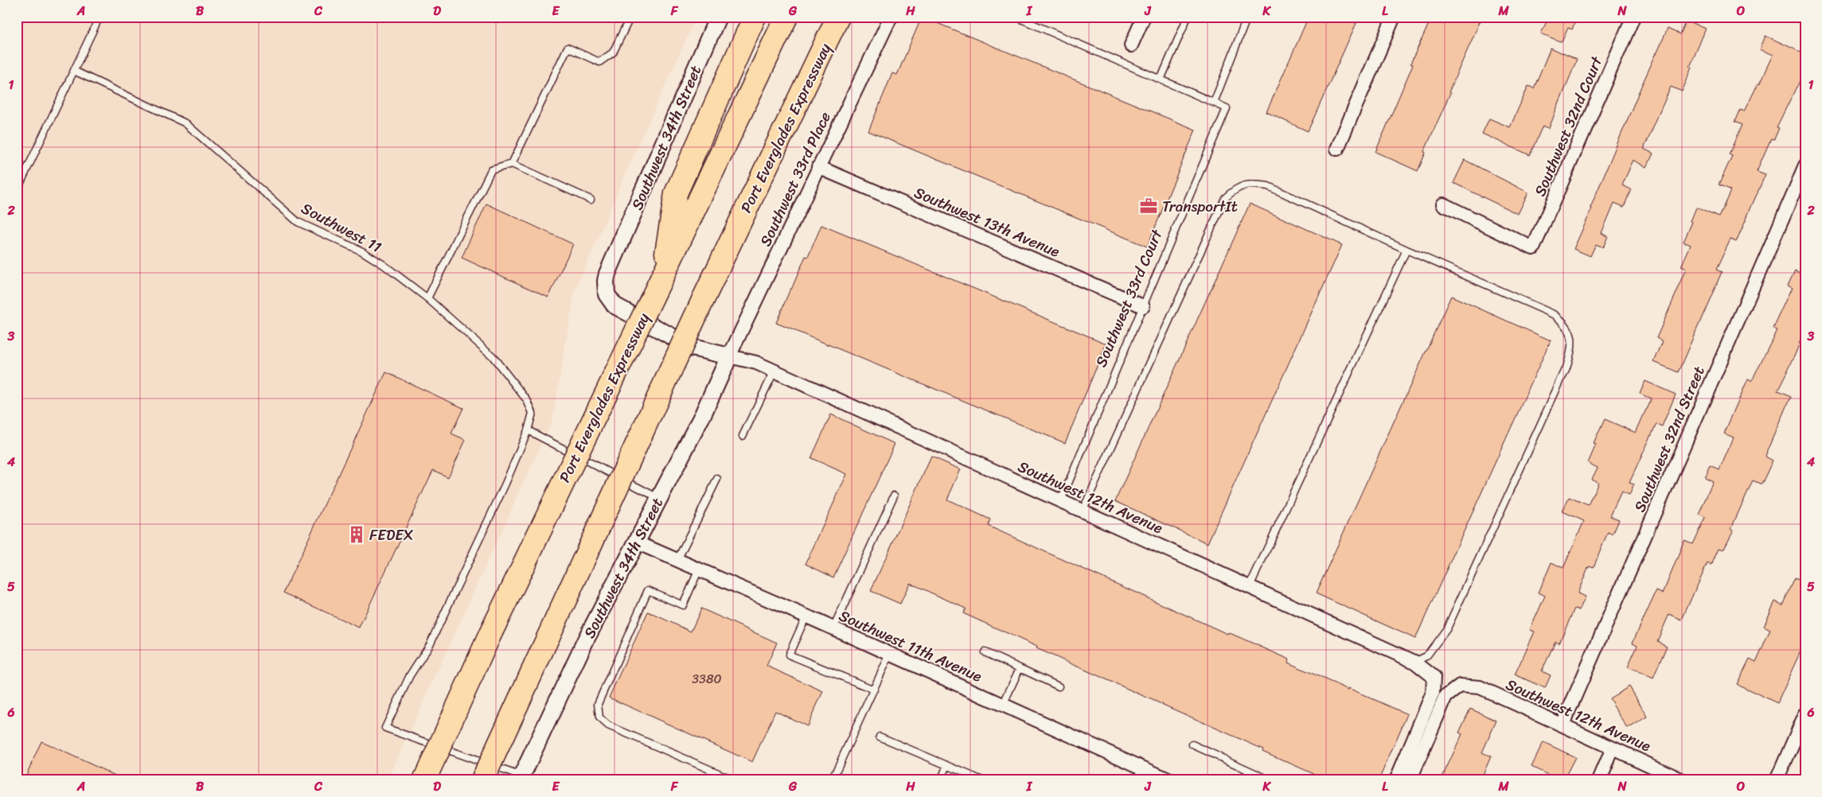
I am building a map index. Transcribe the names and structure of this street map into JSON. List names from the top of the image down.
{
  "streets": {
    "highway": ["Port Everglades Expressway"],
    "street": [
      "Southwest 32nd Court",
      "Southwest 34th Street",
      "Southwest 33rd Place",
      "Southwest 13th Avenue",
      "Southwest 32nd Street",
      "Southwest 12th Avenue",
      "Southwest 11th Avenue"
    ],
    "lane": ["Southwest 11", "Southwest 33rd Court"]
  },
  "crossings": [
    ["Southwest 34th Street", "Southwest 33rd Place"],
    ["Southwest 34th Street", "Southwest 12th Avenue"],
    ["Southwest 34th Street", "Southwest 11th Avenue"],
    ["Southwest 33rd Place", "Southwest 13th Avenue"],
    ["Southwest 33rd Place", "Southwest 12th Avenue"],
    ["Southwest 13th Avenue", "Southwest 33rd Court"],
    ["Southwest 33rd Court", "Southwest 12th Avenue"],
    ["Southwest 32nd Street", "Southwest 12th Avenue"]
  ],
  "places": {
    "office": ["TransportIt"],
    "building": ["FEDEX"]
  },
  "house_numbers": ["3380"],
  "grid": {
    "columns": [
      "A",
      "B",
      "C",
      "D",
      "E",
      "F",
      "G",
      "H",
      "I",
      "J",
      "K",
      "L",
      "M",
      "N",
      "O"
    ],
    "rows": [
      "1",
      "2",
      "3",
      "4",
      "5",
      "6"
    ]
  }
}
